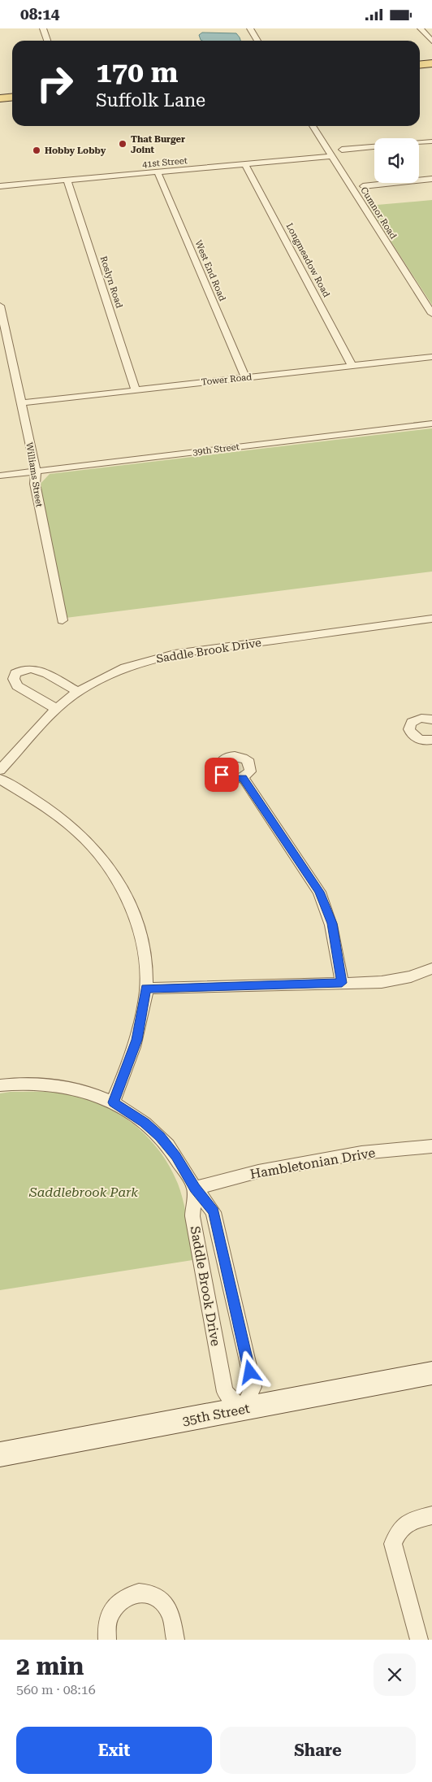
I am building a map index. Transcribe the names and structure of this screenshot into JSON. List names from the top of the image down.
{
  "streets": {
    "street": [
      "41st Street",
      "Cumnor Road",
      "Longmeadow Road",
      "West End Road",
      "Roslyn Road",
      "Tower Road",
      "39th Street",
      "Williams Street",
      "Saddle Brook Drive",
      "Hambletonian Drive",
      "35th Street"
    ]
  },
  "crossings": [
    ["41st Street", "Cumnor Road"],
    ["41st Street", "Longmeadow Road"],
    ["41st Street", "West End Road"],
    ["41st Street", "Roslyn Road"],
    ["Longmeadow Road", "Tower Road"],
    ["West End Road", "Tower Road"],
    ["Roslyn Road", "Tower Road"],
    ["Tower Road", "Williams Street"],
    ["39th Street", "Williams Street"],
    ["Saddle Brook Drive", "Hambletonian Drive"],
    ["Saddle Brook Drive", "35th Street"]
  ],
  "parks": ["Saddlebrook Park"],
  "places": ["That Burger Joint", "Hobby Lobby"],
  "page": {
    "status": "08:14",
    "turn": ["170 m", "Suffolk Lane"],
    "heading": ["2 min", "560 m · 08:16"],
    "buttons": ["Exit", "Share"]
  }
}
